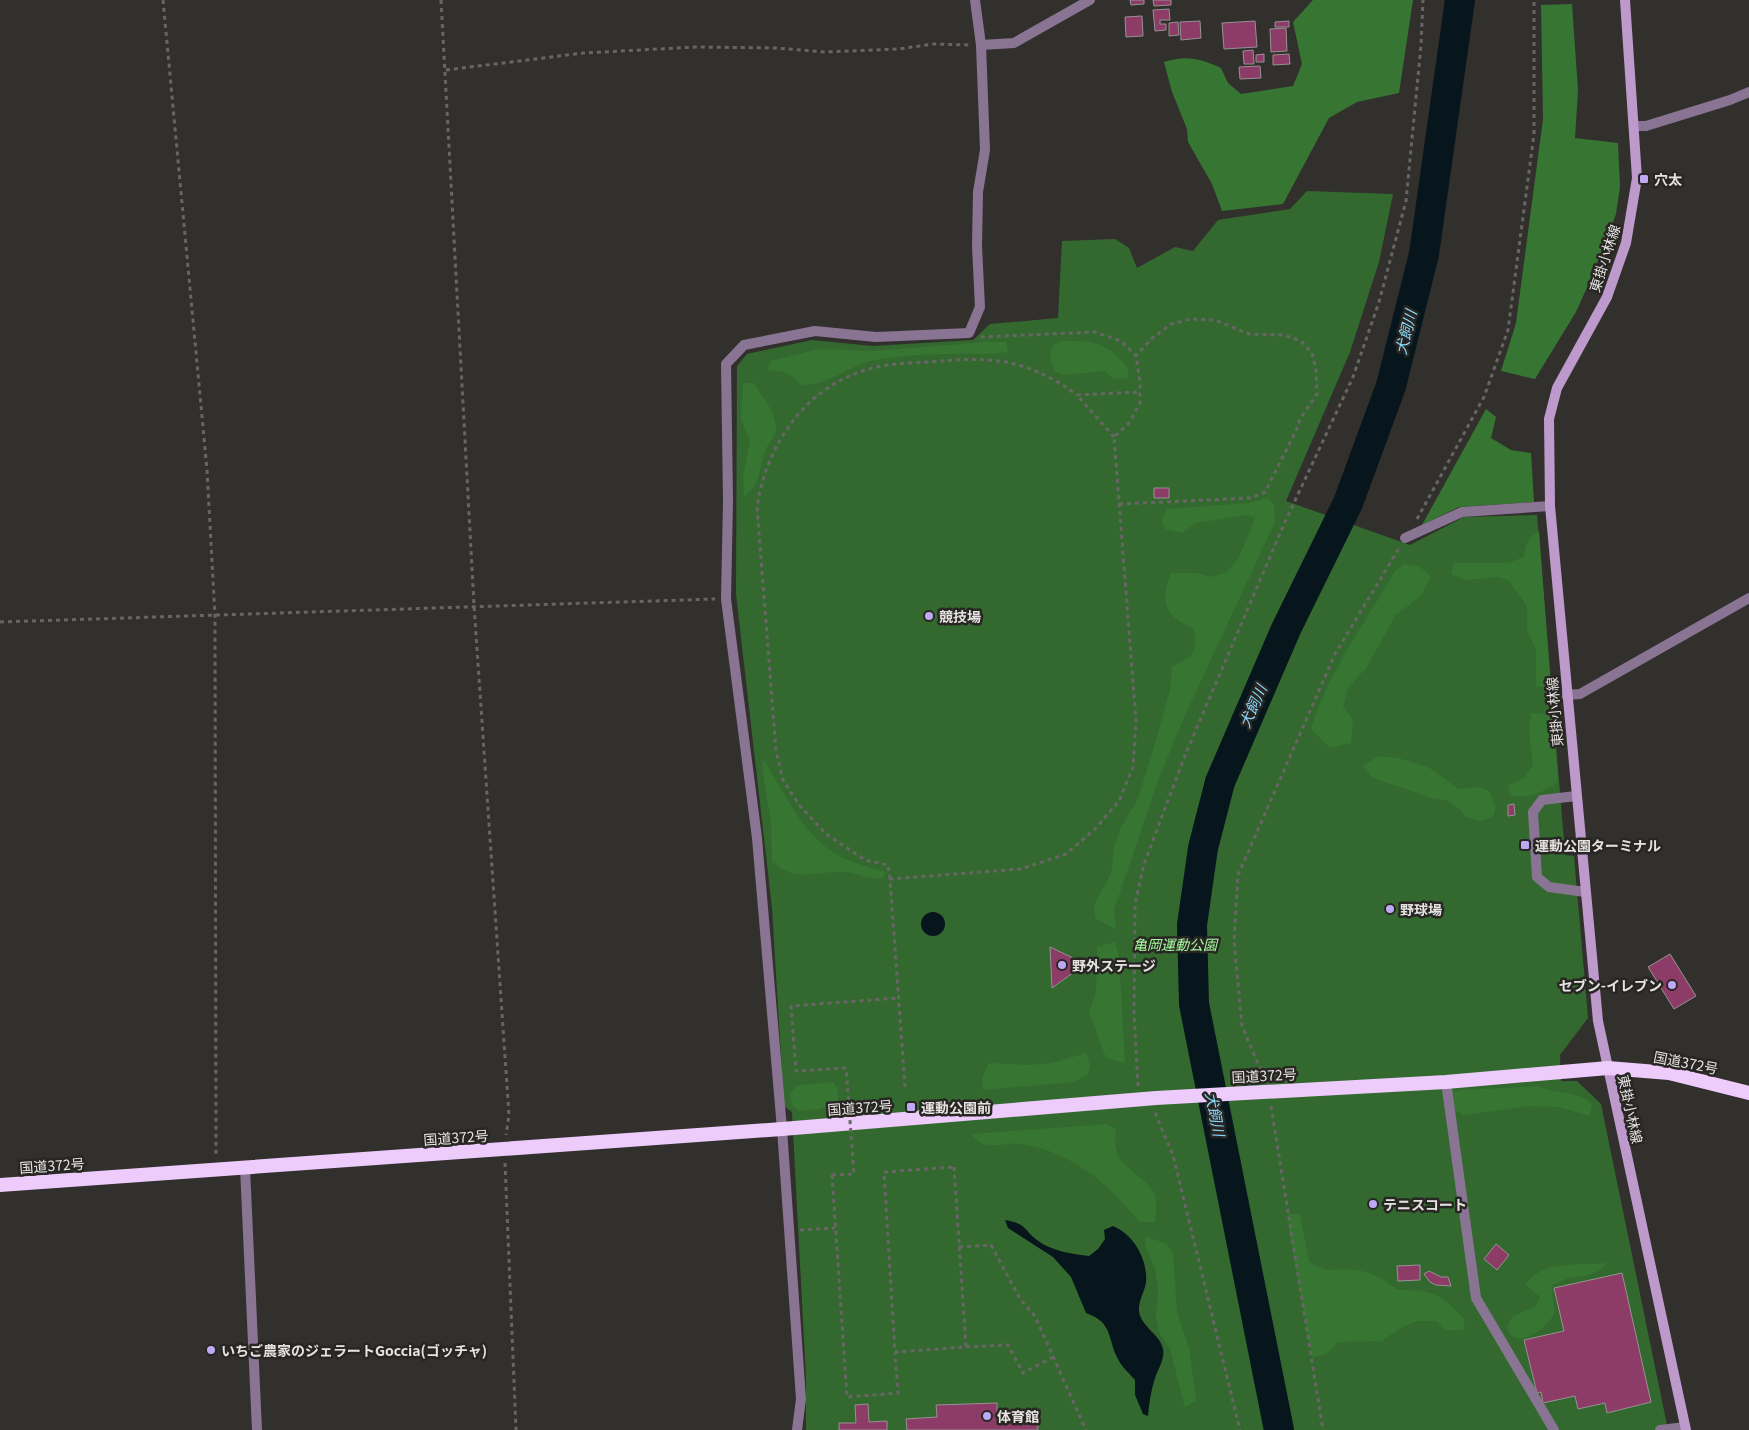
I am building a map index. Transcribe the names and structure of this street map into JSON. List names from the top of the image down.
{
  "streets": {
    "highway": ["国道372号"],
    "main road": ["東掛小林線"]
  },
  "crossings": [
    ["東掛小林線", "国道372号"]
  ],
  "water": ["犬飼川"],
  "parks": ["亀岡運動公園"],
  "places": {
    "transit": ["穴太", "運動公園ターミナル", "運動公園前"],
    "other": [
      "競技場",
      "野球場",
      "野外ステージ",
      "セブン-イレブン",
      "テニスコート",
      "いちご農家のジェラートGoccia(ゴッチャ)",
      "体育館"
    ]
  }
}
